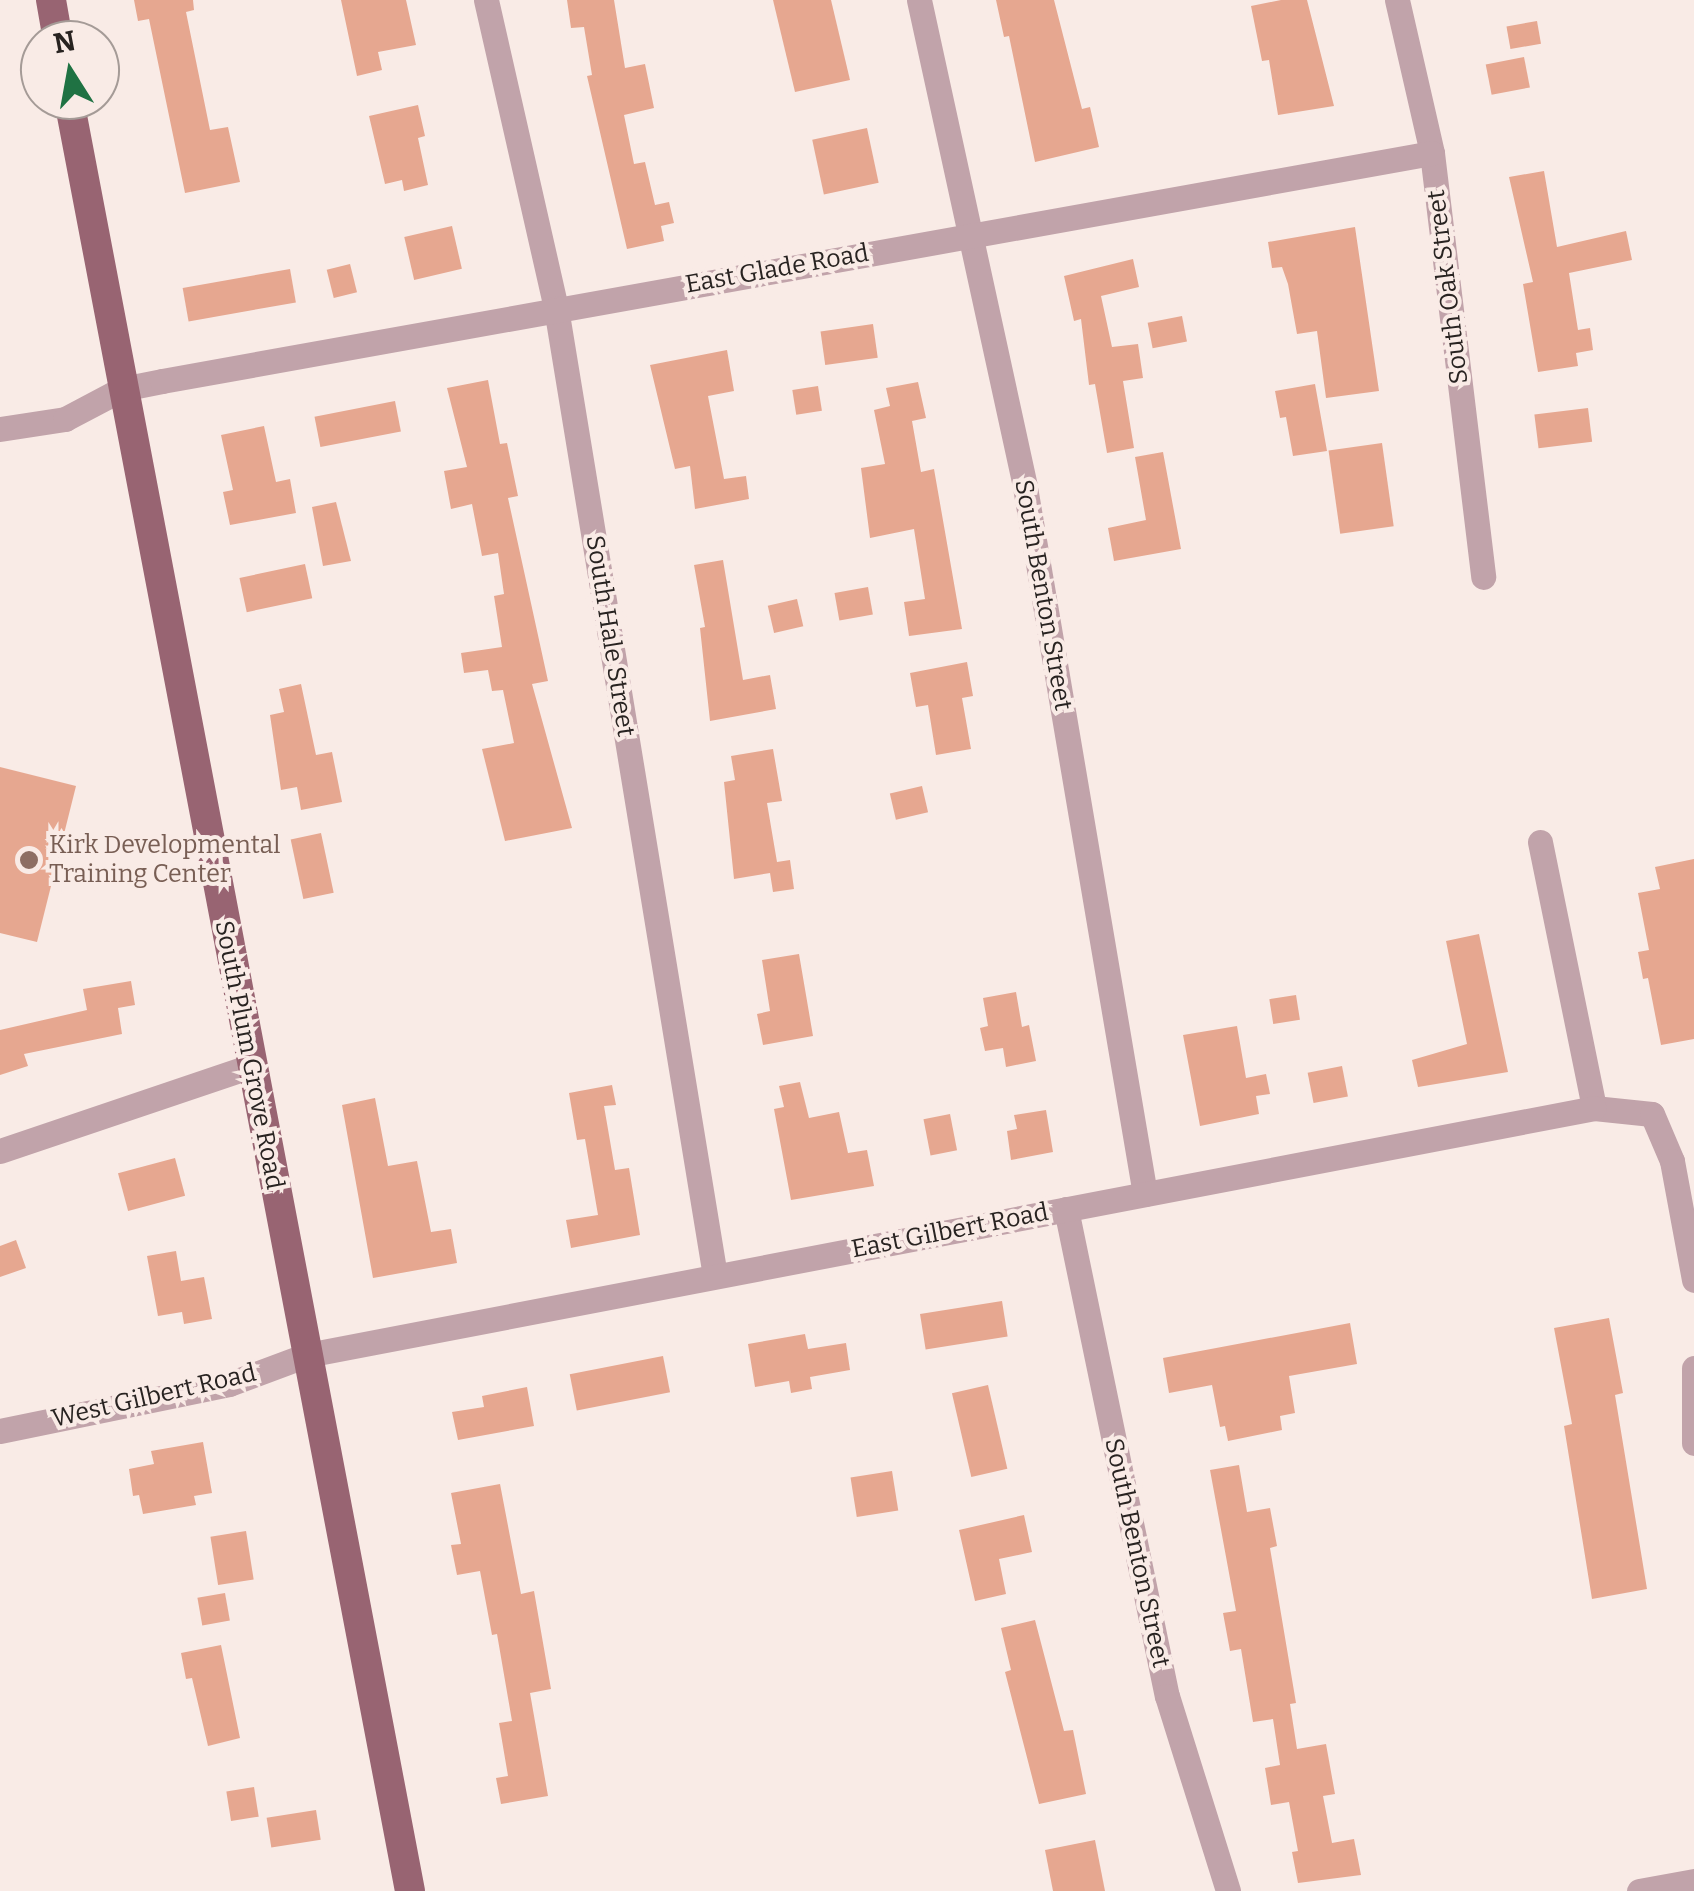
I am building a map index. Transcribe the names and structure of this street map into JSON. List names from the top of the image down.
{
  "streets": {
    "main road": ["South Plum Grove Road"],
    "street": [
      "East Glade Road",
      "South Oak Street",
      "South Benton Street",
      "South Hale Street",
      "East Gilbert Road",
      "West Gilbert Road"
    ]
  },
  "crossings": [
    ["East Glade Road", "South Oak Street"],
    ["East Glade Road", "South Benton Street"],
    ["East Glade Road", "South Hale Street"],
    ["East Glade Road", "South Plum Grove Road"],
    ["South Benton Street", "East Gilbert Road"],
    ["South Hale Street", "East Gilbert Road"],
    ["South Plum Grove Road", "East Gilbert Road"],
    ["South Plum Grove Road", "West Gilbert Road"],
    ["East Gilbert Road", "West Gilbert Road"]
  ],
  "places": ["Kirk Developmental Training Center"],
  "north": "top"
}
